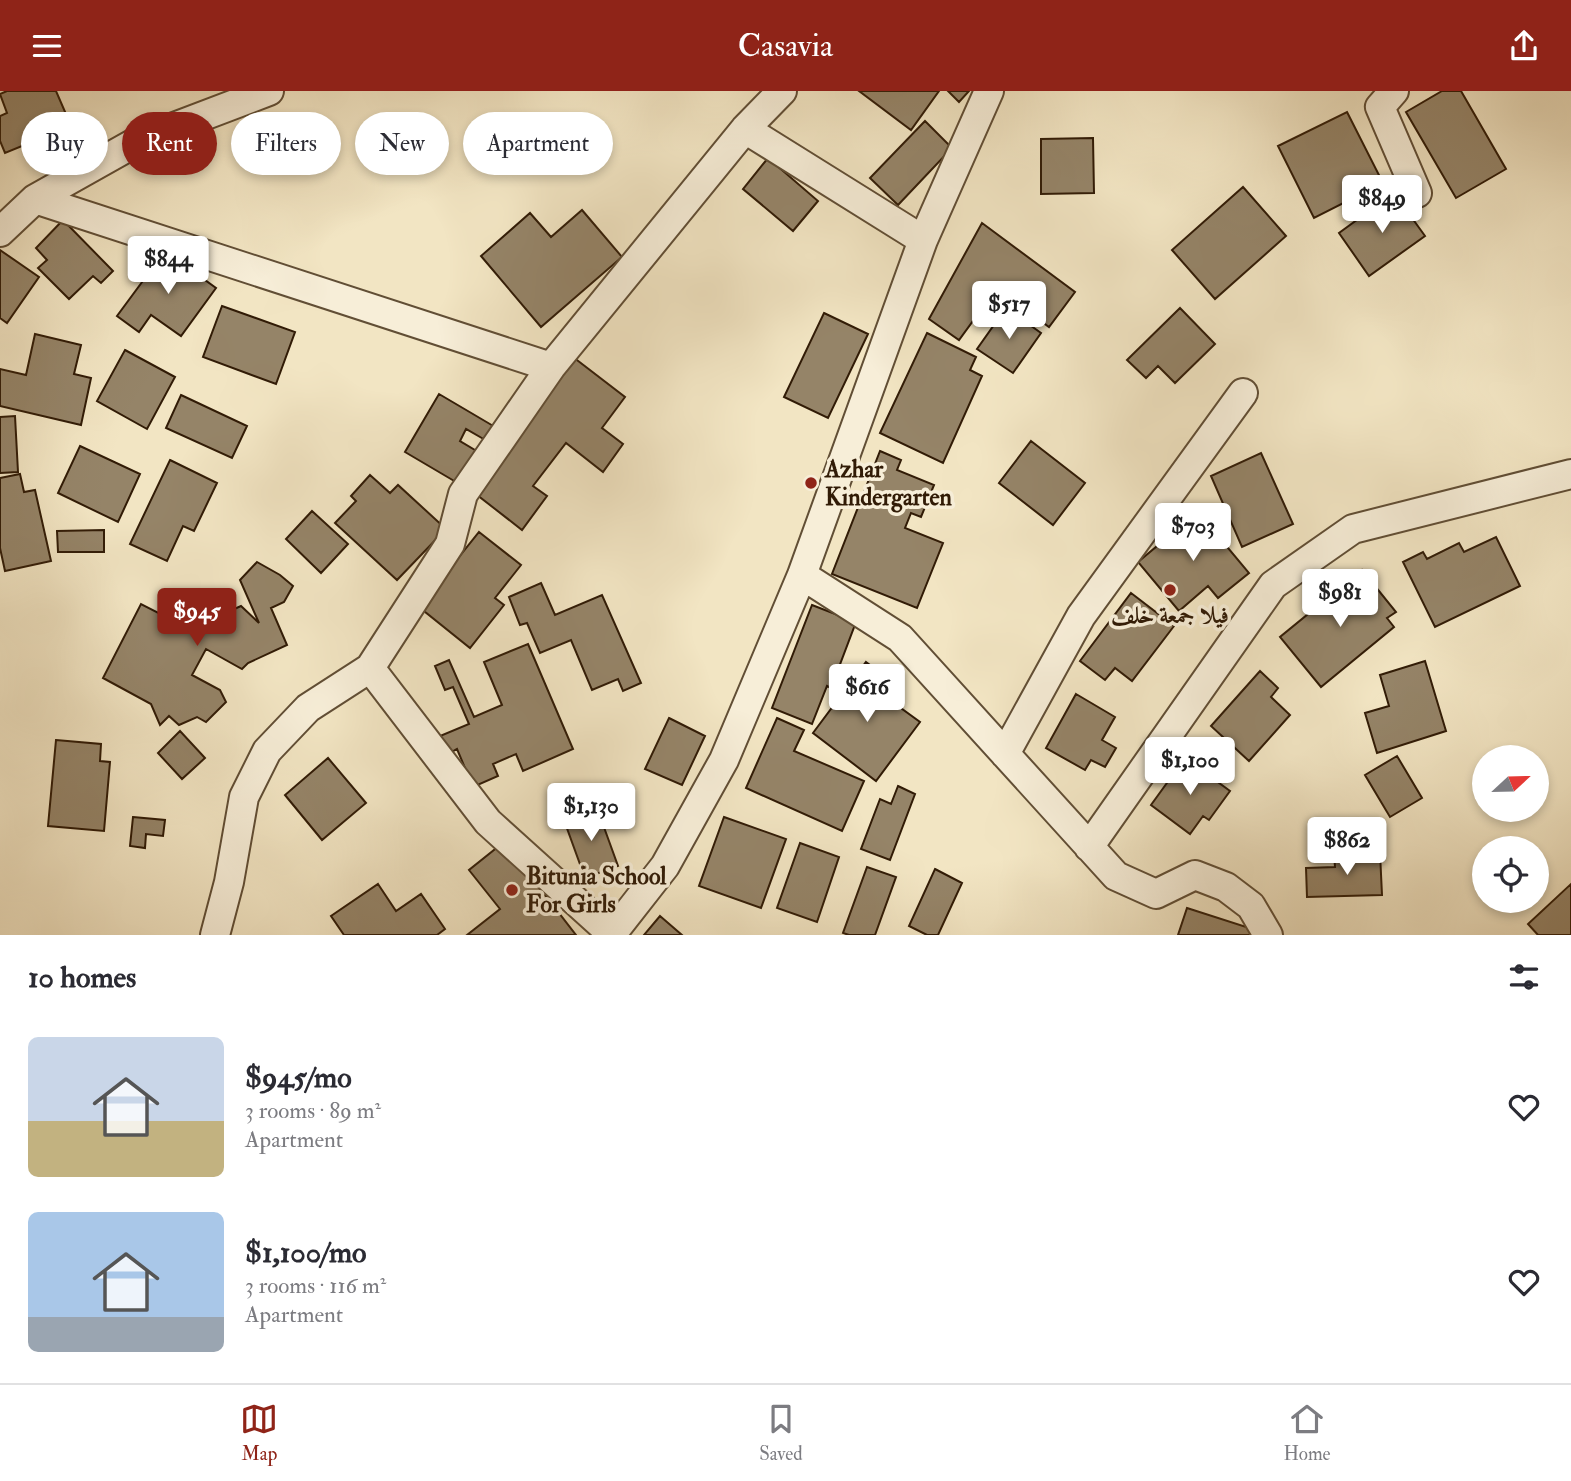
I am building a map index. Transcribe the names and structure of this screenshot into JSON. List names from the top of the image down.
{
  "places": ["Azhar Kindergarten", "فيلا جمعة خلف", "Bitunia School For Girls"],
  "north": "right",
  "page": {
    "header": "Casavia",
    "chip": [
      "Buy",
      "Rent",
      "Filters",
      "New",
      "Apartment"
    ],
    "price": [
      "$849",
      "$844",
      "$517",
      "$703",
      "$981",
      "$945",
      "$616",
      "$1,100",
      "$1,130",
      "$862"
    ],
    "heading": "10 homes",
    "list": [
      {
        "name": "$945/mo",
        "note": "3 rooms · 89 m² · Apartment"
      },
      {
        "name": "$1,100/mo",
        "note": "3 rooms · 116 m² · Apartment"
      }
    ],
    "tabs": ["Map", "Saved", "Home"]
  }
}
